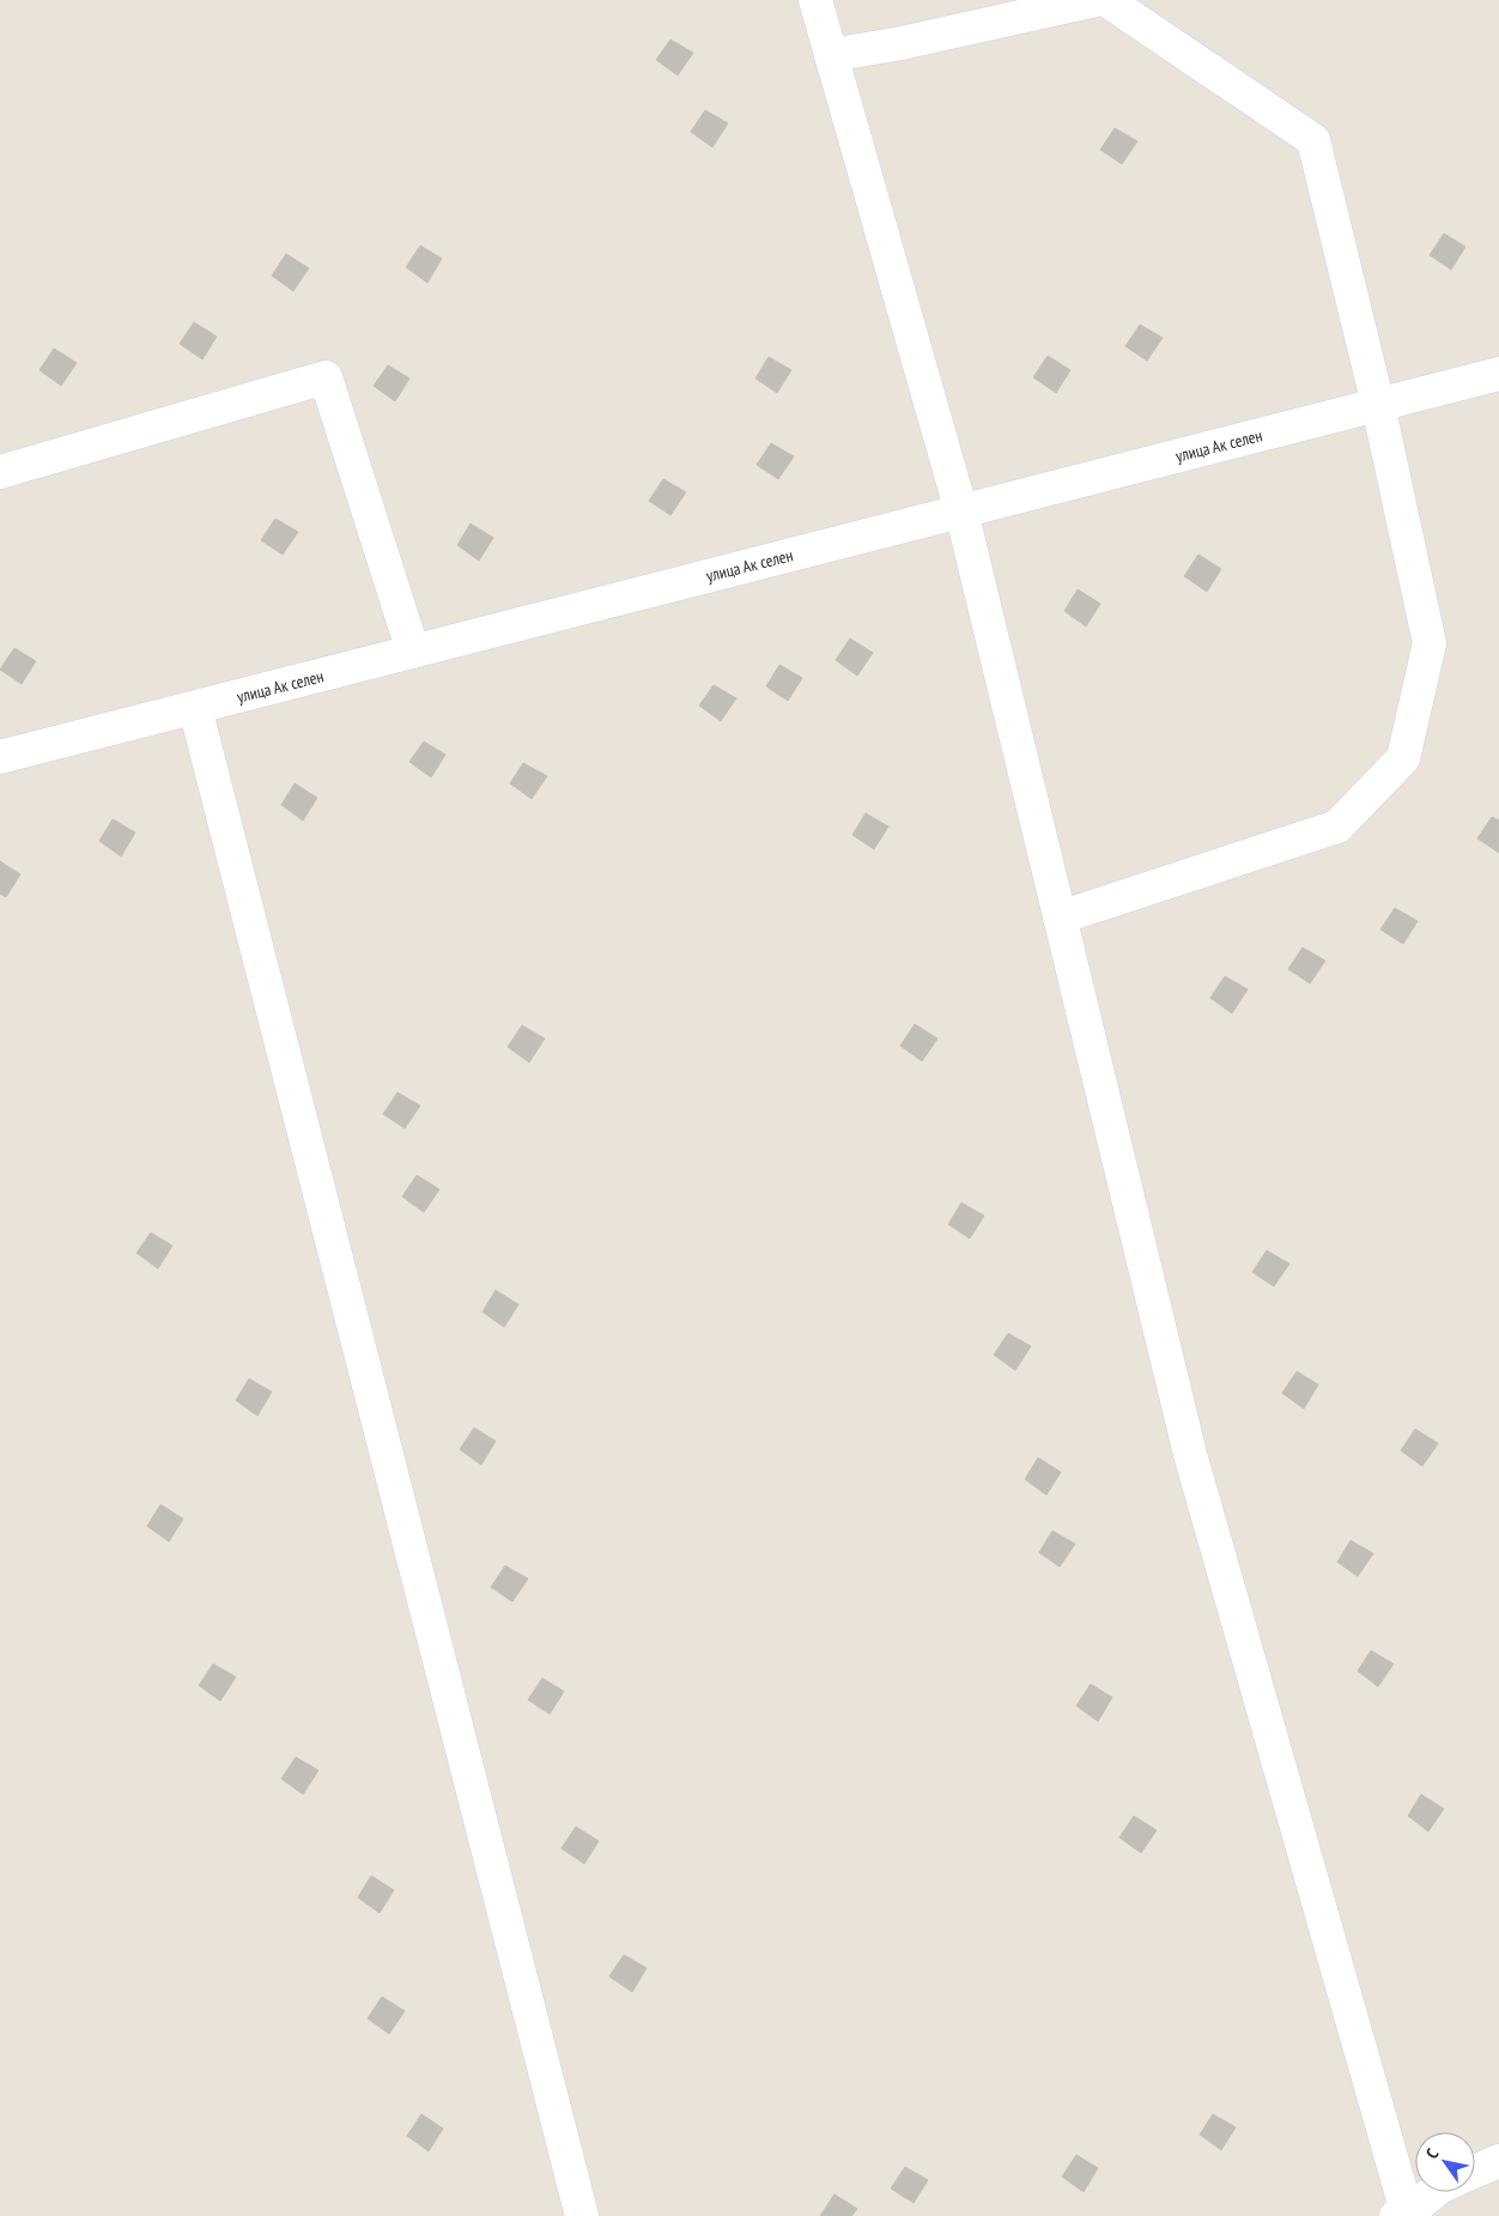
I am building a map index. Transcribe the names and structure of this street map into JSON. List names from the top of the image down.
{
  "streets": {
    "street": ["улица Ак селен"]
  },
  "north": "top left"
}
